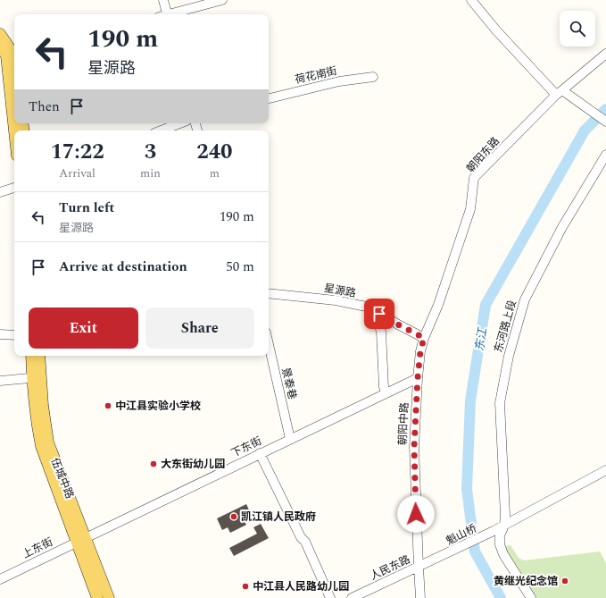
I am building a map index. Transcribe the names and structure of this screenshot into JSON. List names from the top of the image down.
{
  "streets": {
    "main road": ["伍城中路"],
    "street": [
      "荷花南街",
      "朝阳东路",
      "星源路",
      "东河路上段",
      "景泰巷",
      "朝阳中路",
      "下东街",
      "魁山桥",
      "上东街",
      "人民东路"
    ]
  },
  "crossings": [
    ["朝阳东路", "星源路"],
    ["朝阳东路", "朝阳中路"],
    ["星源路", "朝阳中路"],
    ["东河路上段", "魁山桥"],
    ["景泰巷", "下东街"],
    ["朝阳中路", "下东街"],
    ["朝阳中路", "人民东路"],
    ["下东街", "伍城中路"],
    ["下东街", "上东街"],
    ["伍城中路", "上东街"],
    ["魁山桥", "人民东路"]
  ],
  "water": ["东江"],
  "places": [
    "中江县实验小学校",
    "大东街幼儿园",
    "凯江镇人民政府",
    "黄继光纪念馆",
    "中江县人民路幼儿园"
  ],
  "page": {
    "turn": ["190 m", "星源路"],
    "then": "Then",
    "eta": [
      "17:22",
      "Arrival",
      "3",
      "min",
      "240",
      "m"
    ],
    "list": [
      {
        "name": "Turn left",
        "note": "星源路",
        "value": "190 m"
      },
      {
        "name": "Arrive at destination",
        "value": "50 m"
      }
    ],
    "buttons": ["Exit", "Share"]
  }
}
